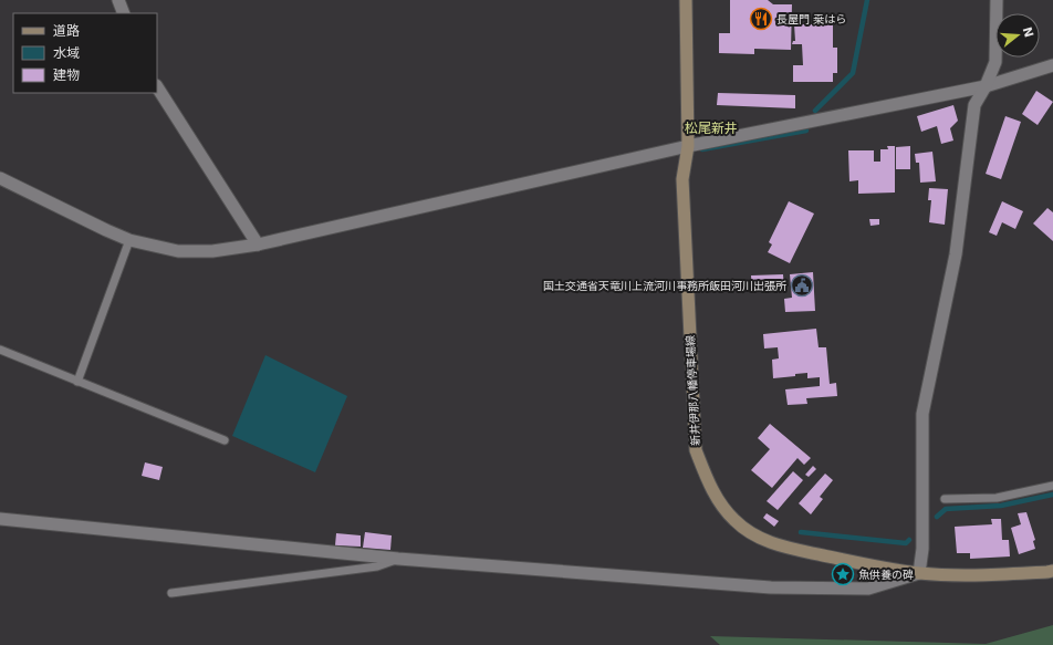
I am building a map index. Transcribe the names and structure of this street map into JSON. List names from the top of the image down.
{
  "streets": {
    "main road": ["新井伊那八幡停車場線"]
  },
  "districts": ["松尾新井"],
  "places": {
    "restaurant": ["長屋門 桒はら"],
    "public building": ["国土交通省天竜川上流河川事務所飯田河川出張所"],
    "place": ["魚供養の碑"]
  },
  "legend": ["道路", "水域", "建物"],
  "north": "right"
}
